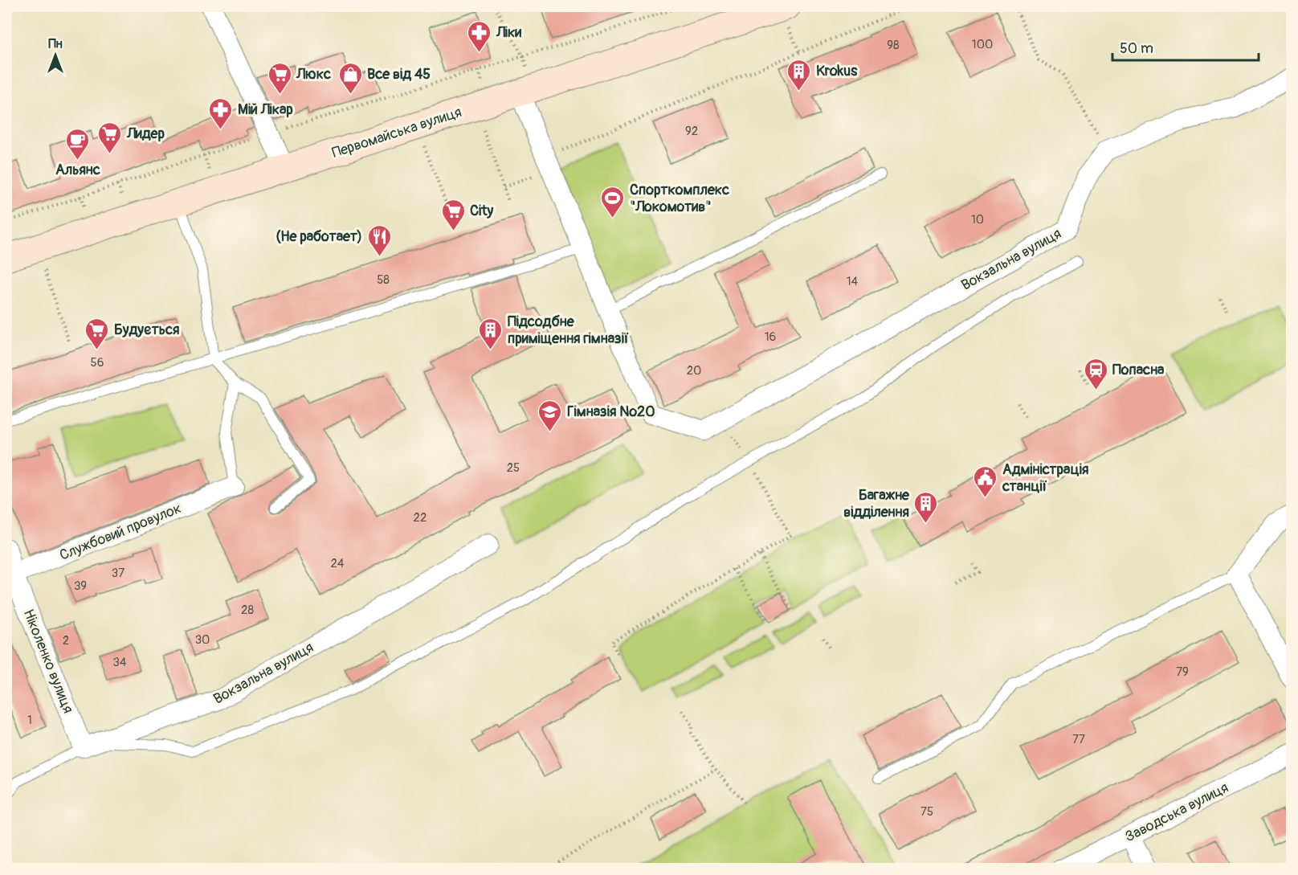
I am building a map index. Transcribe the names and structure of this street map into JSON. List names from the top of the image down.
{
  "streets": {
    "street": [
      "Первомайська вулиця",
      "Вокзальна вулиця",
      "Службовий провулок",
      "Ніколенко вулиця",
      "Заводська вулиця"
    ]
  },
  "crossings": [
    ["Вокзальна вулиця", "Ніколенко вулиця"],
    ["Службовий провулок", "Ніколенко вулиця"]
  ],
  "places": {
    "pharmacy": ["Ліки", "Мій Лікар"],
    "building": ["Krokus", "Підсодбне приміщення гімназії", "Багажне відділення"],
    "supermarket": [
      "Люкс",
      "Лидер",
      "City",
      "Будується"
    ],
    "shop": ["Все від 45"],
    "cafe": ["Альянс"],
    "sports": ["Спорткомплекс \"Локомотив\""],
    "restaurant": ["(Не работает)"],
    "station": ["Попасна"],
    "school or university": ["Гімназія №20"],
    "public building": ["Адміністрація станції"]
  },
  "house_numbers": [
    "100",
    "98",
    "92",
    "10",
    "58",
    "14",
    "16",
    "56",
    "20",
    "25",
    "22",
    "24",
    "37",
    "39",
    "28",
    "30",
    "2",
    "34",
    "79",
    "1",
    "77",
    "75"
  ],
  "scale_bar": "50 m",
  "north": "top"
}
